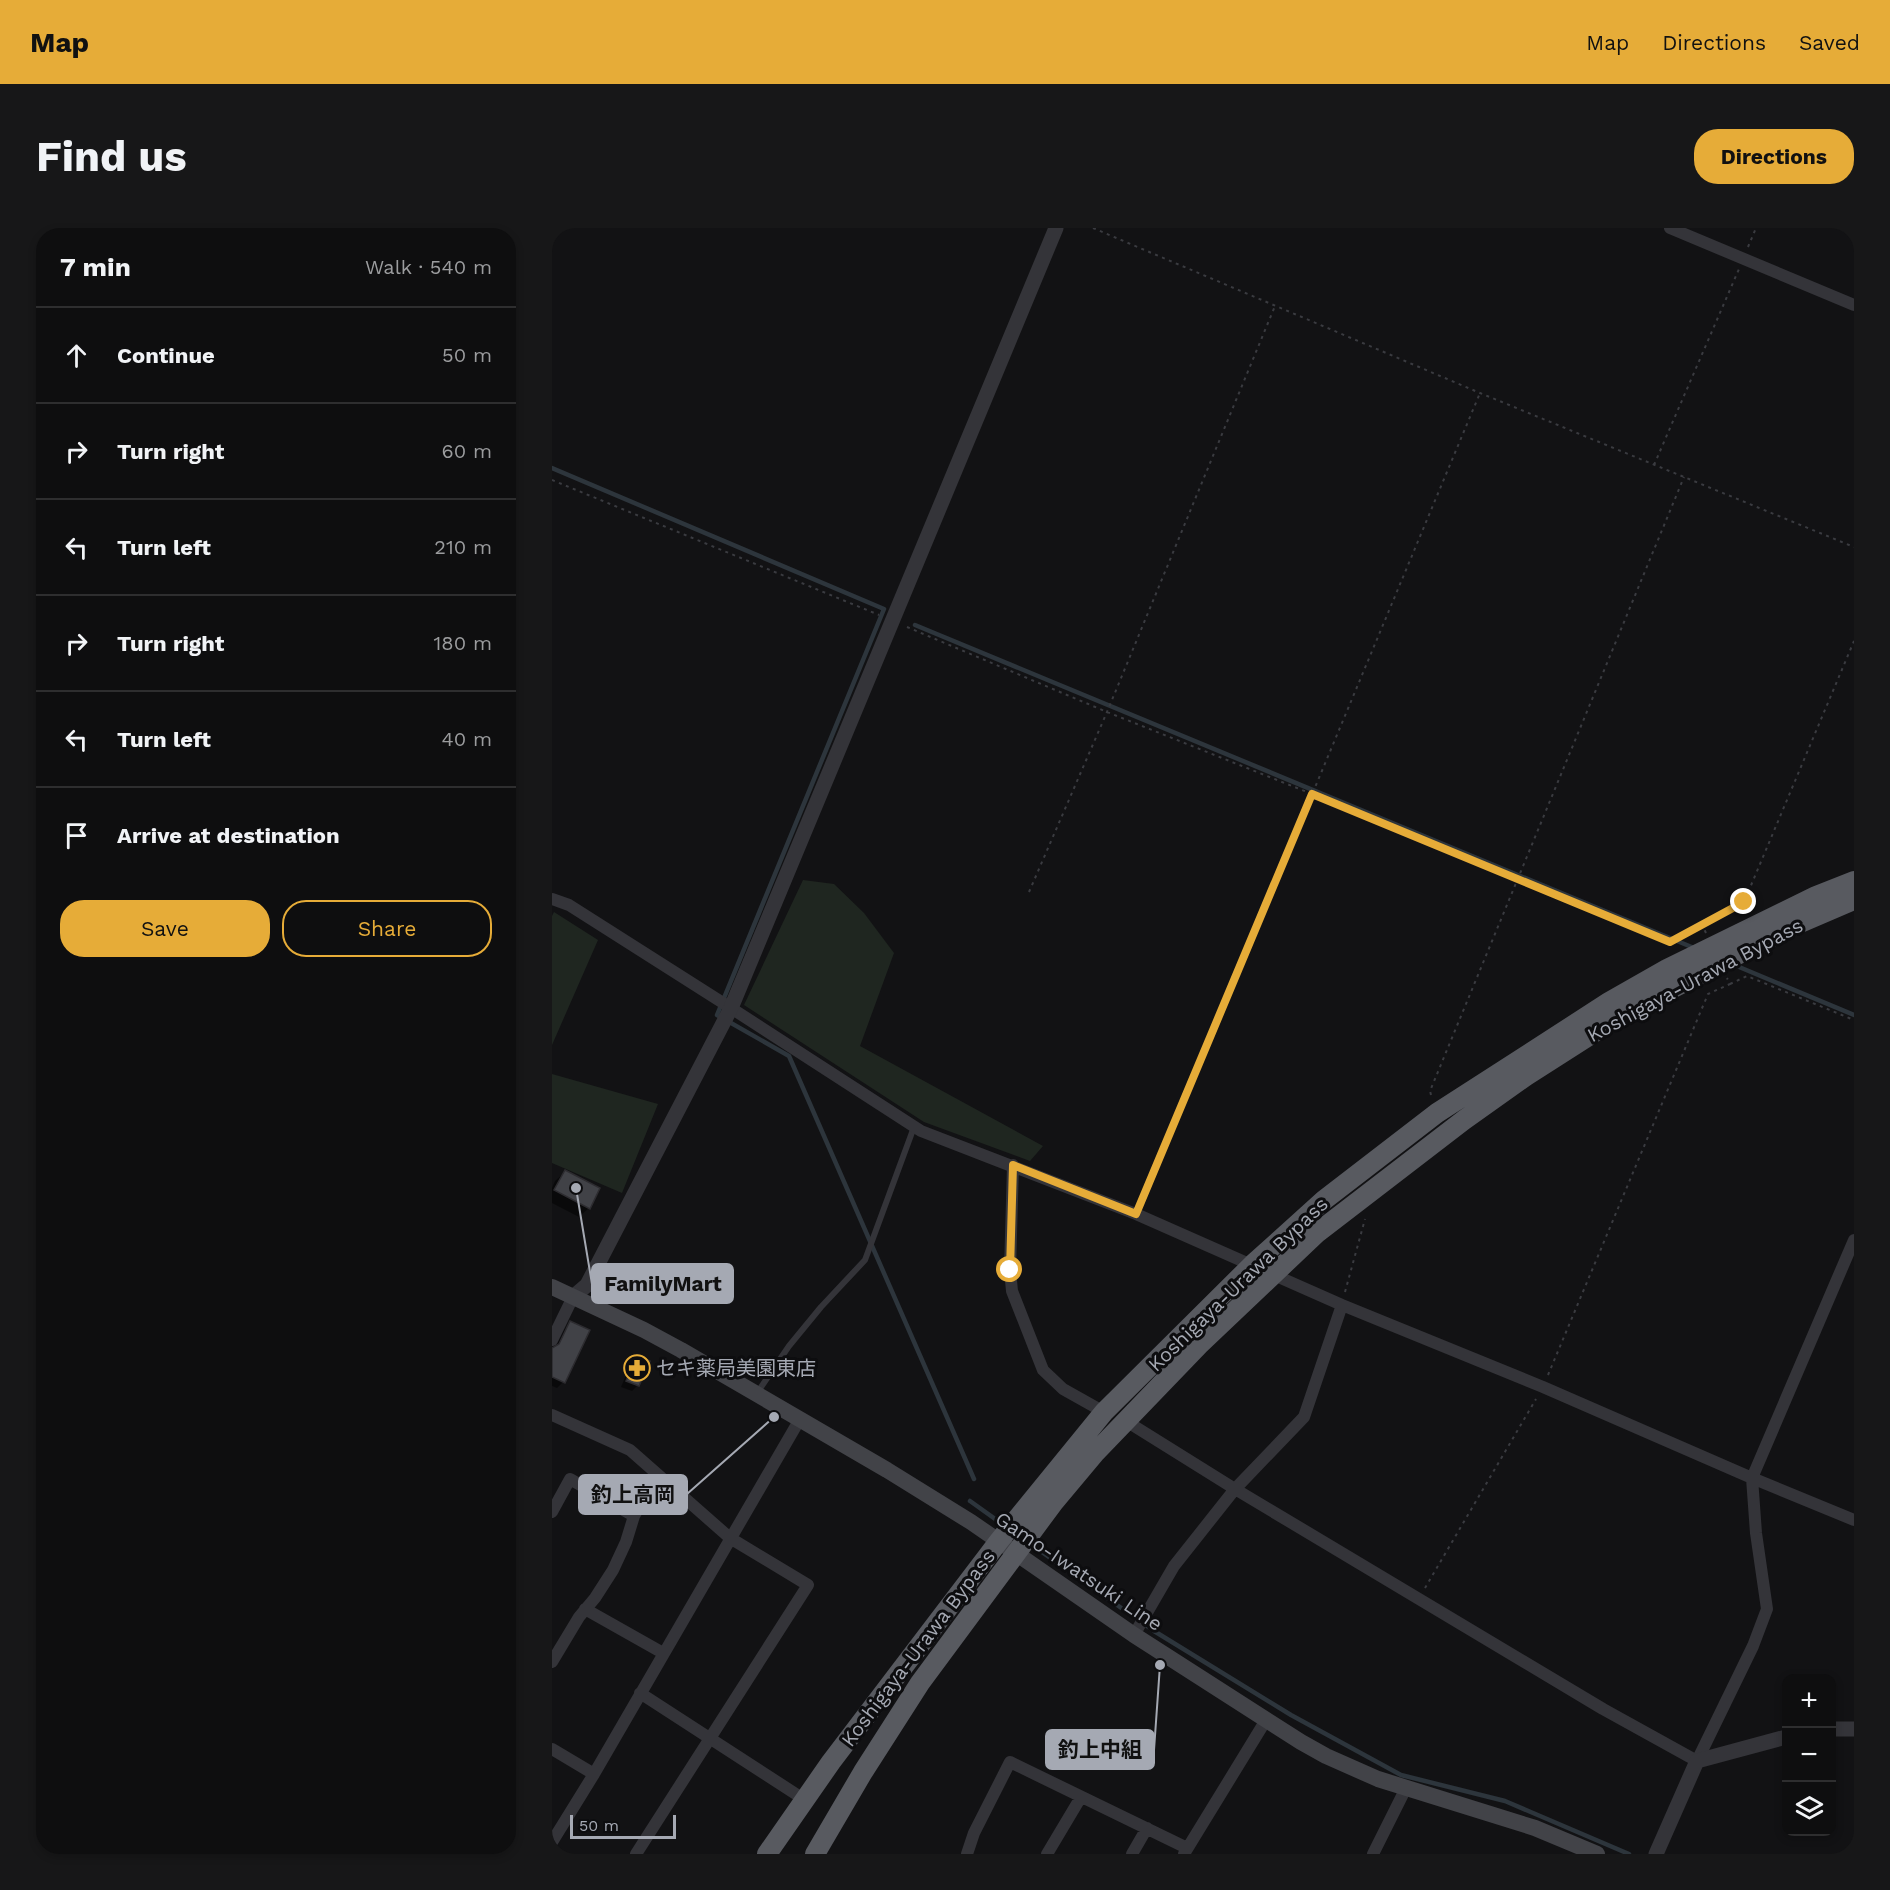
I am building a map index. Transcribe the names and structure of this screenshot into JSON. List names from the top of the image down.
{
  "streets": {
    "highway": ["Koshigaya-Urawa Bypass"],
    "main road": ["Gamo-Iwatsuki Line"]
  },
  "crossings": [
    ["Koshigaya-Urawa Bypass", "Gamo-Iwatsuki Line"]
  ],
  "places": {
    "other": ["FamilyMart", "釣上高岡", "釣上中組"],
    "pharmacy": ["セキ薬局美園東店"]
  },
  "scale_bar": "50 m",
  "page": {
    "header": "Map",
    "nav": ["Map", "Directions", "Saved"],
    "buttons": [
      "Directions",
      ["Save", "Share"]
    ],
    "title": "Find us",
    "heading": ["7 min", "Walk · 540 m"],
    "list": [
      ["Continue", "50 m"],
      ["Turn right", "60 m"],
      ["Turn left", "210 m"],
      ["Turn right", "180 m"],
      ["Turn left", "40 m"],
      "Arrive at destination"
    ],
    "map_buttons": ["+", "−"],
    "scale": "50 m"
  }
}
